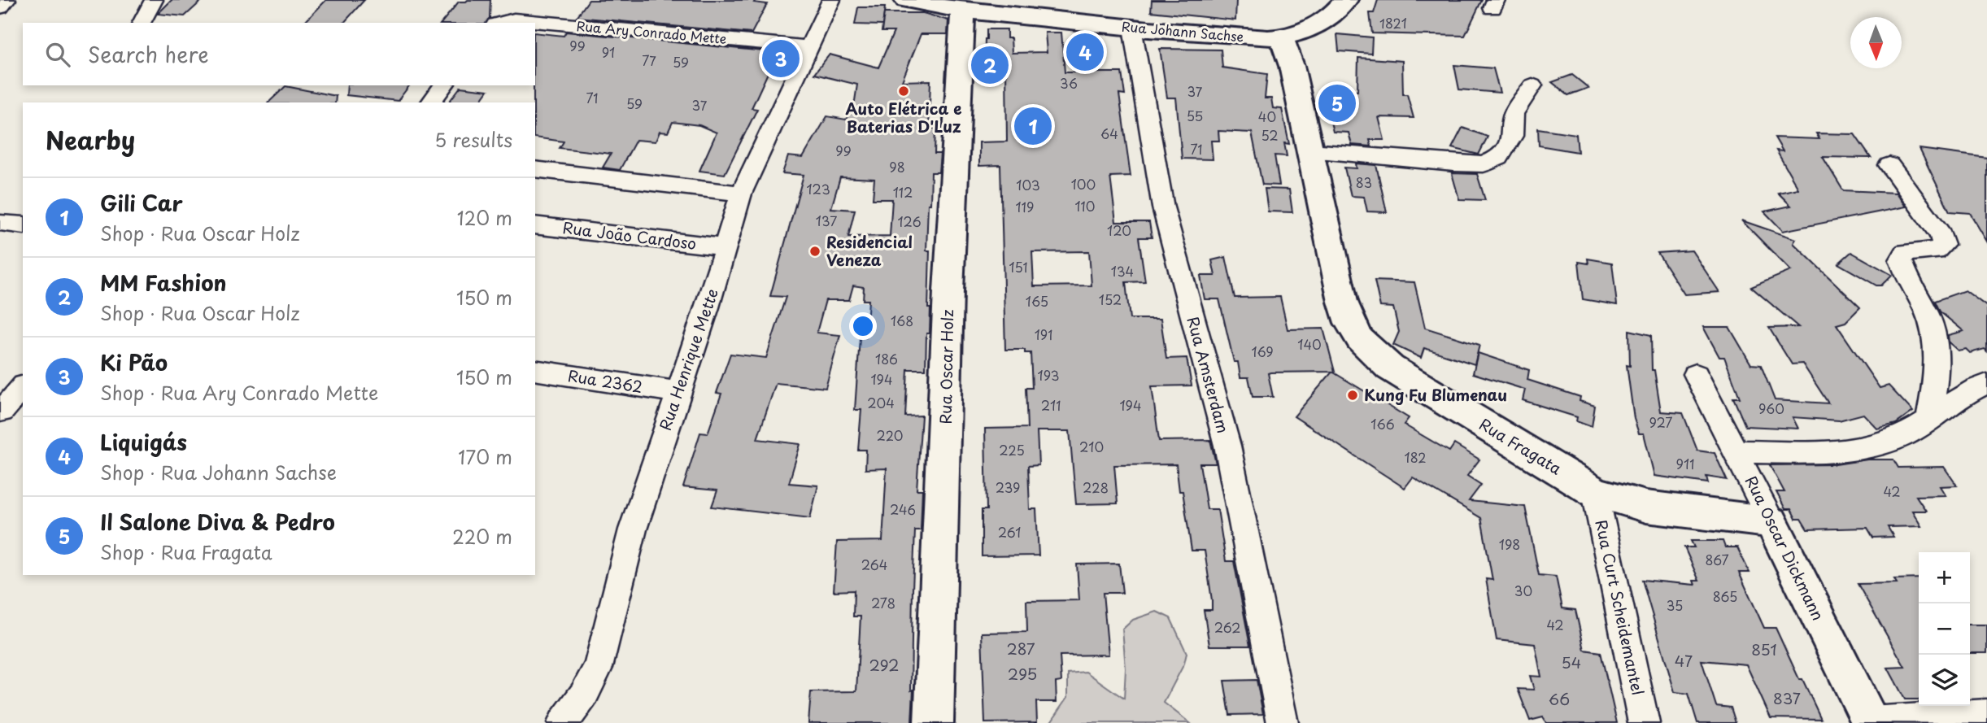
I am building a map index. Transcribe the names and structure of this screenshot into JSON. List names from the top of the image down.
{
  "streets": {
    "street": [
      "Rua Johann Sachse",
      "Rua Ary Conrado Mette",
      "Rua João Cardoso",
      "Rua Henrique Mette",
      "Rua Oscar Holz",
      "Rua Amsterdam",
      "Rua 2362",
      "Rua Fragata",
      "Rua Oscar Dickmann",
      "Rua Curt Scheidemantel"
    ]
  },
  "crossings": [
    ["Rua Johann Sachse", "Rua Oscar Holz"],
    ["Rua Johann Sachse", "Rua Amsterdam"],
    ["Rua Johann Sachse", "Rua Fragata"],
    ["Rua Ary Conrado Mette", "Rua Henrique Mette"],
    ["Rua João Cardoso", "Rua Henrique Mette"],
    ["Rua Henrique Mette", "Rua 2362"],
    ["Rua Fragata", "Rua Oscar Dickmann"],
    ["Rua Fragata", "Rua Curt Scheidemantel"]
  ],
  "places": ["Auto Elétrica e Baterias D'Luz", "Residencial Veneza", "Kung Fu Blumenau"],
  "house_numbers": [
    "1821",
    "99",
    "91",
    "77",
    "59",
    "36",
    "37",
    "71",
    "59",
    "37",
    "55",
    "40",
    "64",
    "52",
    "71",
    "99",
    "98",
    "83",
    "100",
    "103",
    "123",
    "112",
    "110",
    "119",
    "137",
    "126",
    "120",
    "151",
    "134",
    "152",
    "165",
    "168",
    "191",
    "140",
    "169",
    "186",
    "193",
    "194",
    "204",
    "211",
    "194",
    "960",
    "927",
    "166",
    "220",
    "210",
    "225",
    "182",
    "911",
    "239",
    "228",
    "42",
    "246",
    "261",
    "198",
    "867",
    "264",
    "30",
    "865",
    "278",
    "35",
    "42",
    "262",
    "287",
    "851",
    "47",
    "54",
    "292",
    "295",
    "837",
    "66"
  ],
  "north": "bottom",
  "page": {
    "search": "Search here",
    "pins": [
      "4",
      "3",
      "2",
      "5",
      "1"
    ],
    "heading": ["Nearby", "5 results"],
    "list": [
      {
        "mark": "1",
        "name": "Gili Car",
        "note": "Shop · Rua Oscar Holz",
        "value": "120 m"
      },
      {
        "mark": "2",
        "name": "MM Fashion",
        "note": "Shop · Rua Oscar Holz",
        "value": "150 m"
      },
      {
        "mark": "3",
        "name": "Ki Pão",
        "note": "Shop · Rua Ary Conrado Mette",
        "value": "150 m"
      },
      {
        "mark": "4",
        "name": "Liquigás",
        "note": "Shop · Rua Johann Sachse",
        "value": "170 m"
      },
      {
        "mark": "5",
        "name": "Il Salone Diva & Pedro",
        "note": "Shop · Rua Fragata",
        "value": "220 m"
      }
    ],
    "map_buttons": ["+", "−"]
  }
}
